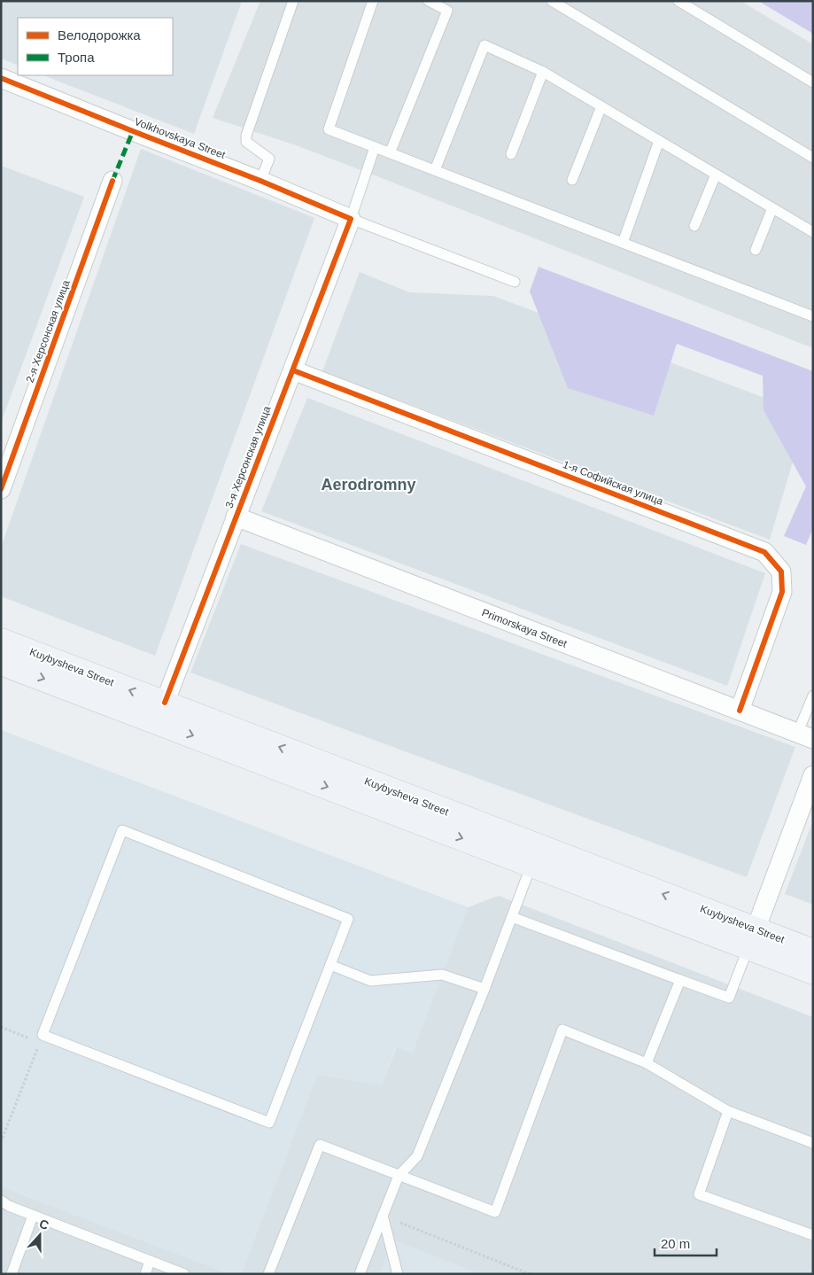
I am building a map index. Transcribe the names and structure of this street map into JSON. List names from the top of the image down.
{
  "streets": {
    "main road": ["Kuybysheva Street"],
    "street": [
      "Volkhovskaya Street",
      "2-я Херсонская улица",
      "3-я Херсонская улица",
      "1-я Софийская улица",
      "Primorskaya Street"
    ]
  },
  "crossings": [
    ["Volkhovskaya Street", "3-я Херсонская улица"],
    ["3-я Херсонская улица", "1-я Софийская улица"],
    ["3-я Херсонская улица", "Primorskaya Street"],
    ["3-я Херсонская улица", "Kuybysheva Street"],
    ["1-я Софийская улица", "Primorskaya Street"]
  ],
  "districts": ["Aerodromny"],
  "legend": ["Велодорожка", "Тропа"],
  "scale_bar": "20 m",
  "north": "top"
}
